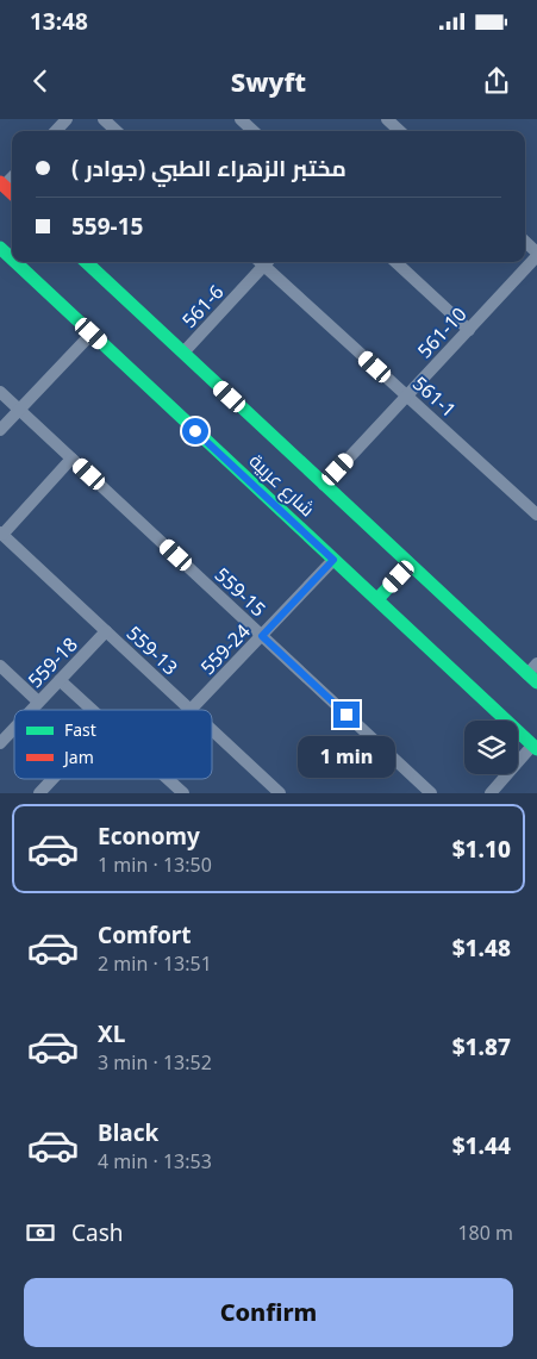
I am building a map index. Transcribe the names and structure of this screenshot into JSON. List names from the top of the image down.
{
  "streets": {
    "main road": ["شارع عربية"],
    "street": [
      "561-6",
      "561-10",
      "561-1",
      "559-15",
      "559-24",
      "559-13",
      "559-18"
    ]
  },
  "crossings": [
    ["561-6", "شارع عربية"],
    ["561-10", "561-1"],
    ["561-10", "شارع عربية"],
    ["شارع عربية", "559-24"],
    ["559-15", "559-24"],
    ["559-24", "559-13"],
    ["559-13", "559-18"]
  ],
  "legend": ["Fast", "Jam"],
  "page": {
    "status": "13:48",
    "header": "Swyft",
    "banner": ["مختبر الزهراء الطبي (جوادر )", "559-15"],
    "bubble": "1 min",
    "list": [
      {
        "name": "Economy",
        "note": "1 min · 13:50",
        "value": "$1.10"
      },
      {
        "name": "Comfort",
        "note": "2 min · 13:51",
        "value": "$1.48"
      },
      {
        "name": "XL",
        "note": "3 min · 13:52",
        "value": "$1.87"
      },
      {
        "name": "Black",
        "note": "4 min · 13:53",
        "value": "$1.44"
      }
    ],
    "pay": ["Cash", "180 m"],
    "buttons": "Confirm"
  }
}
